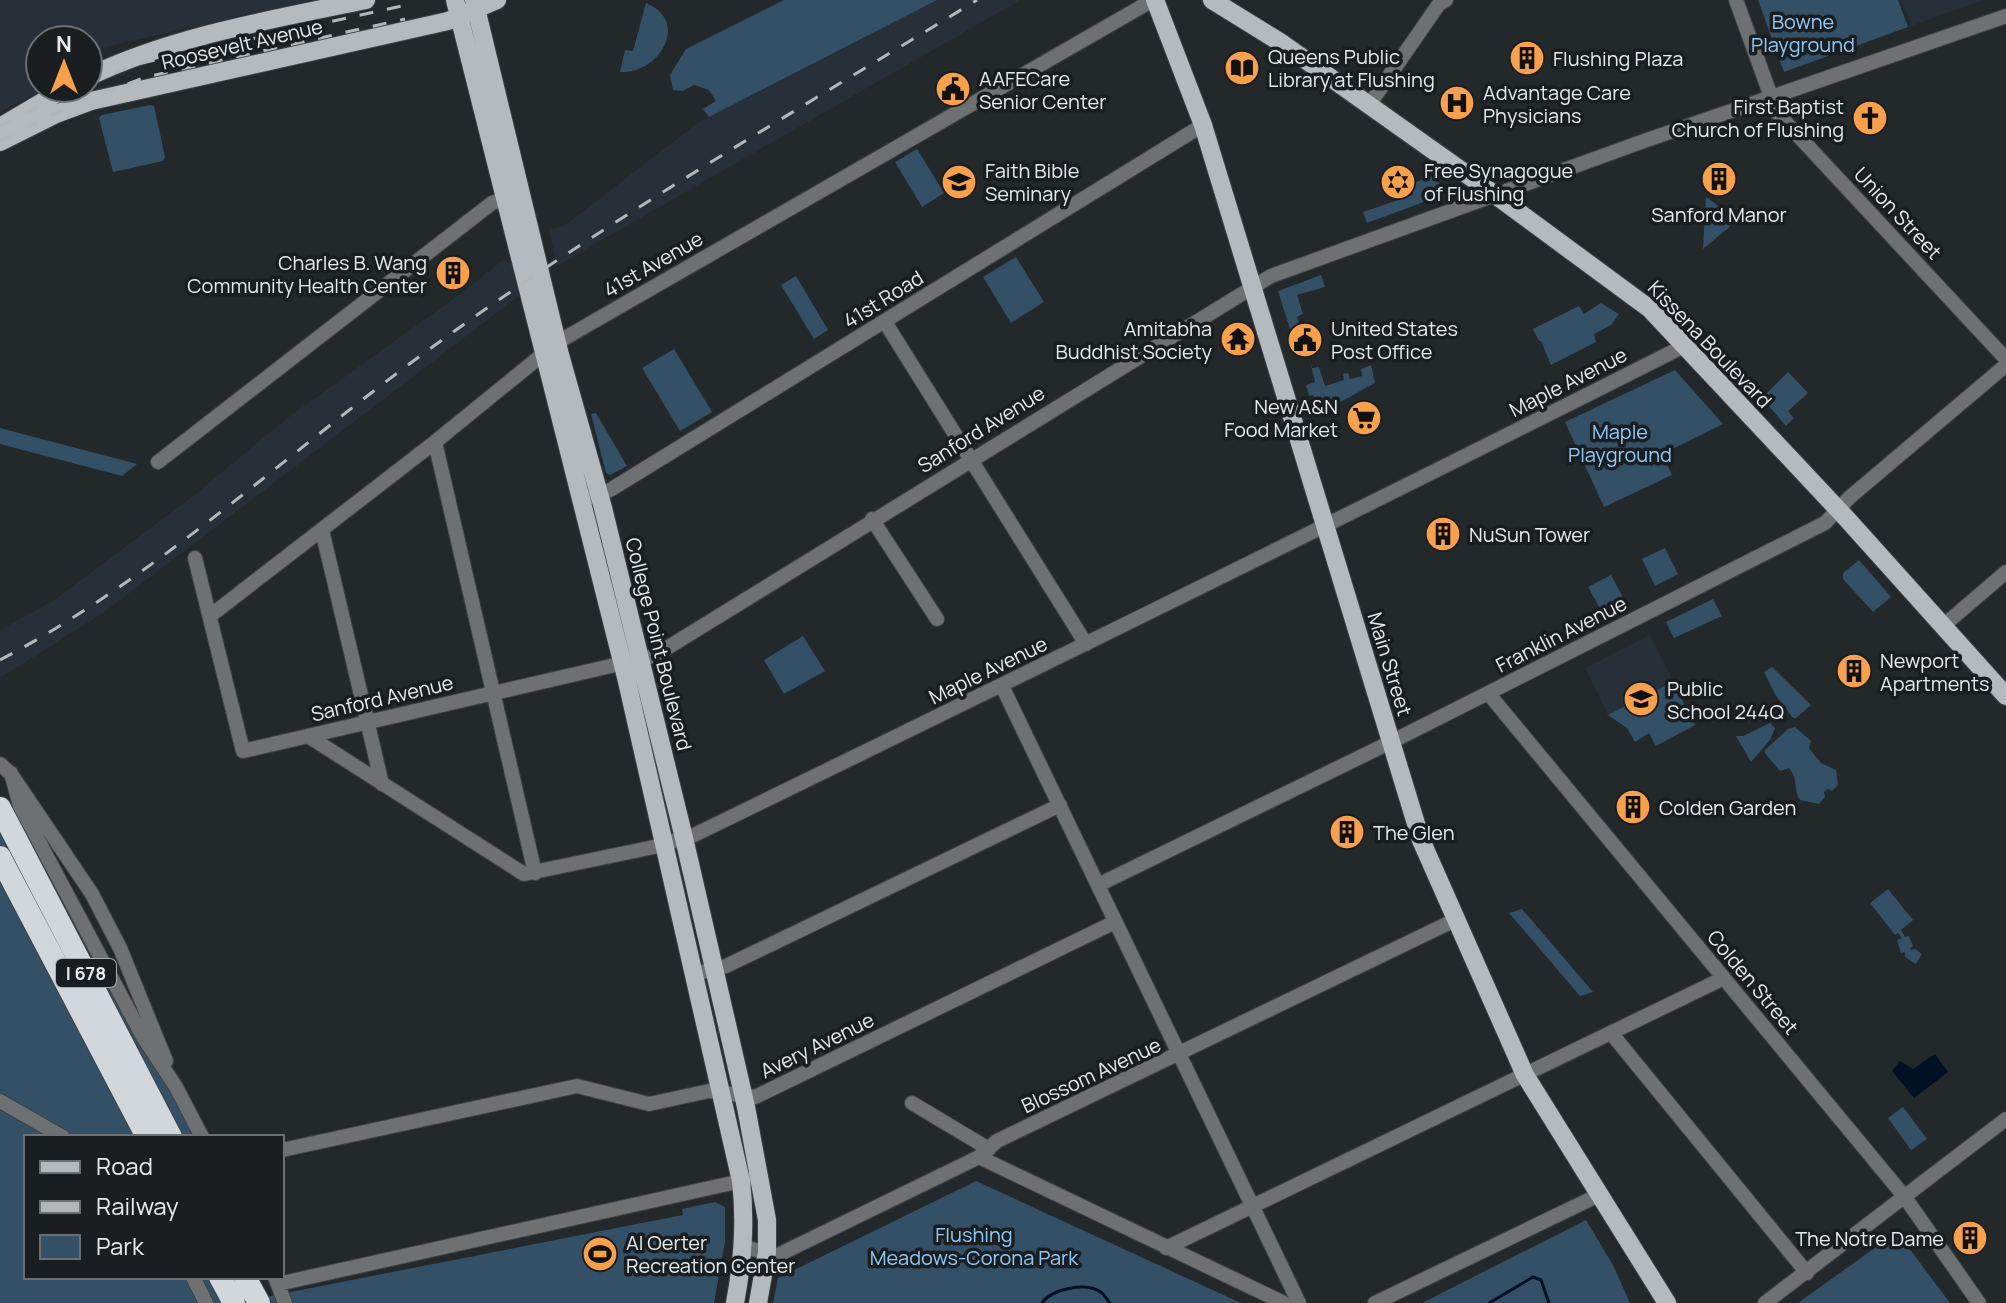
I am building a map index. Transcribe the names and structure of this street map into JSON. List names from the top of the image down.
{
  "streets": {
    "highway": ["I 678"],
    "main road": [
      "Roosevelt Avenue",
      "Kissena Boulevard",
      "College Point Boulevard",
      "Main Street"
    ],
    "street": [
      "Union Street",
      "41st Avenue",
      "41st Road",
      "Maple Avenue",
      "Sanford Avenue",
      "Franklin Avenue",
      "Colden Street",
      "Avery Avenue",
      "Blossom Avenue"
    ]
  },
  "crossings": [
    ["Roosevelt Avenue", "College Point Boulevard"],
    ["Union Street", "Sanford Avenue"],
    ["Union Street", "Franklin Avenue"],
    ["41st Avenue", "Sanford Avenue"],
    ["41st Avenue", "College Point Boulevard"],
    ["41st Avenue", "Main Street"],
    ["41st Road", "College Point Boulevard"],
    ["41st Road", "Main Street"],
    ["Kissena Boulevard", "Maple Avenue"],
    ["Kissena Boulevard", "Sanford Avenue"],
    ["Kissena Boulevard", "Franklin Avenue"],
    ["Maple Avenue", "College Point Boulevard"],
    ["Maple Avenue", "Main Street"],
    ["Sanford Avenue", "College Point Boulevard"],
    ["Sanford Avenue", "Main Street"],
    ["Franklin Avenue", "Main Street"],
    ["Franklin Avenue", "Colden Street"],
    ["College Point Boulevard", "Avery Avenue"],
    ["College Point Boulevard", "Blossom Avenue"],
    ["Main Street", "Blossom Avenue"]
  ],
  "parks": ["Bowne Playground", "Maple Playground", "Flushing Meadows-Corona Park"],
  "places": {
    "building": [
      "Flushing Plaza",
      "Sanford Manor",
      "Charles B. Wang Community Health Center",
      "NuSun Tower",
      "Newport Apartments",
      "Colden Garden",
      "The Glen",
      "The Notre Dame"
    ],
    "library": ["Queens Public Library at Flushing"],
    "public building": ["AAFECare Senior Center", "United States Post Office"],
    "hospital": ["Advantage Care Physicians"],
    "church": ["First Baptist Church of Flushing"],
    "school or university": ["Faith Bible Seminary", "Public School 244Q"],
    "synagogue": ["Free Synagogue of Flushing"],
    "temple": ["Amitabha Buddhist Society"],
    "supermarket": ["New A&N Food Market"],
    "sports": ["Al Oerter Recreation Center"]
  },
  "legend": ["Road", "Railway", "Park"],
  "north": "top"
}
